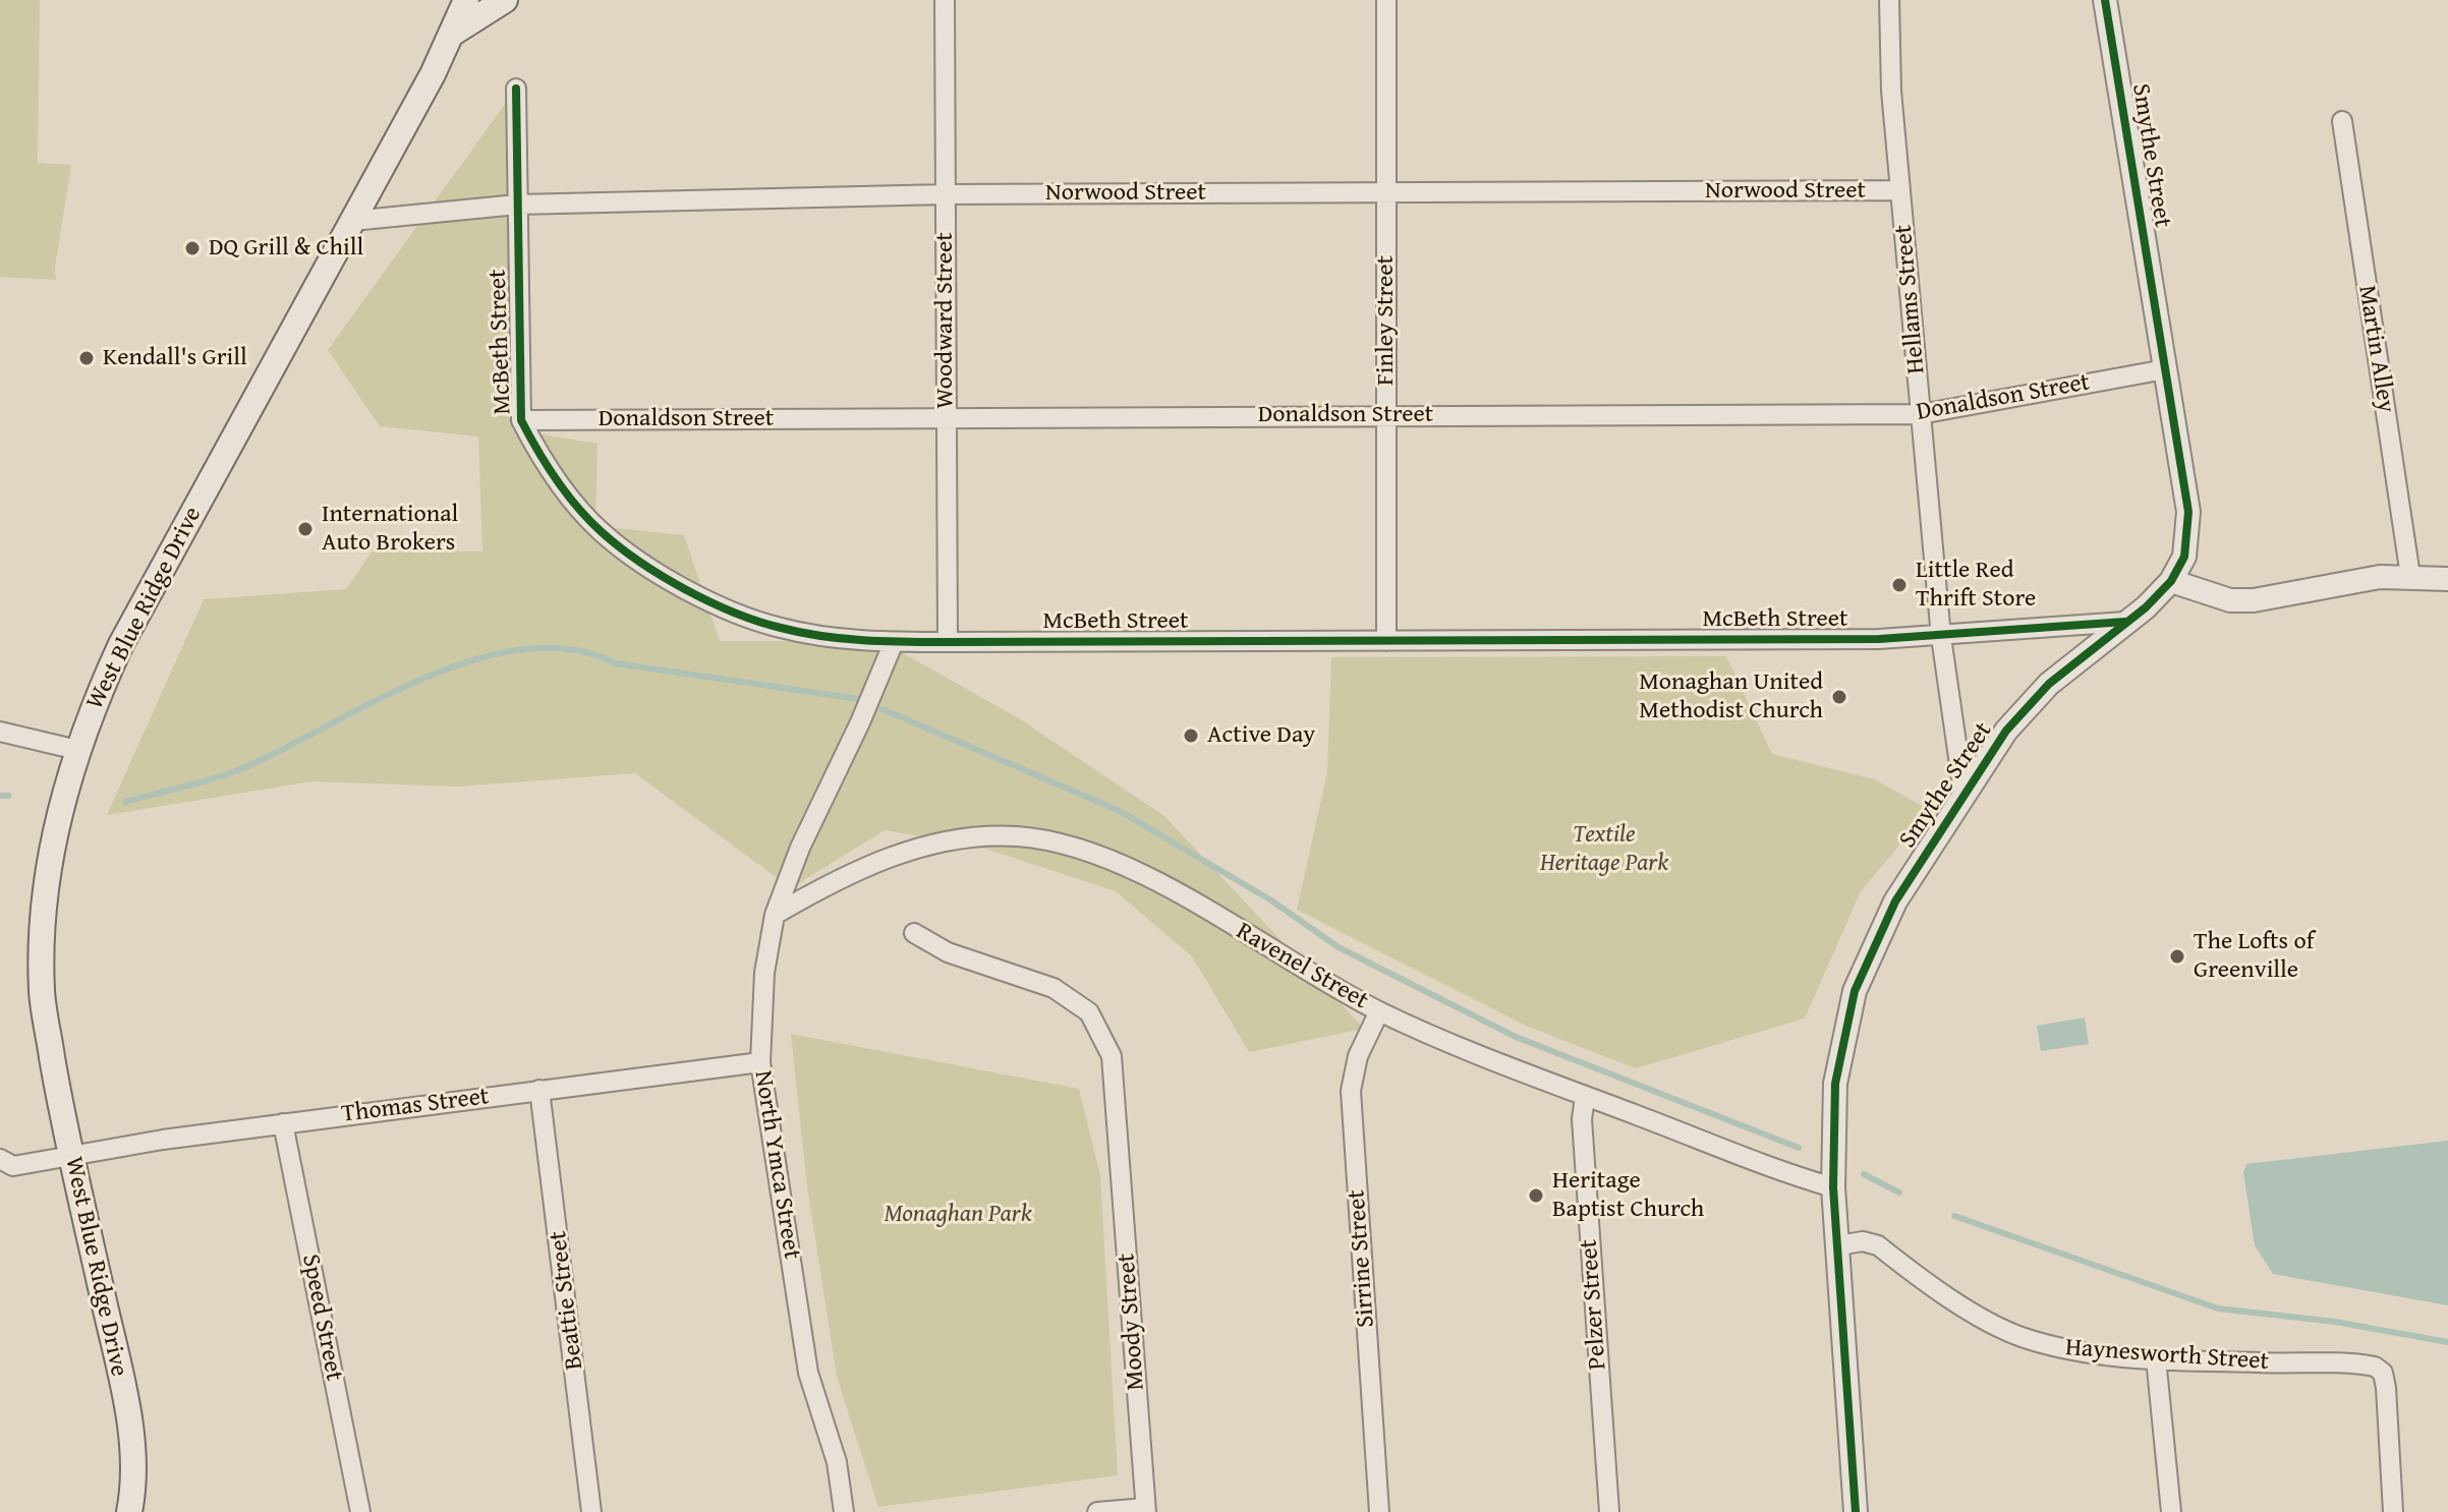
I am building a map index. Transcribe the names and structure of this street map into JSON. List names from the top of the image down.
{
  "streets": {
    "main road": ["West Blue Ridge Drive"],
    "street": [
      "Smythe Street",
      "Norwood Street",
      "Hellams Street",
      "Woodward Street",
      "Finley Street",
      "McBeth Street",
      "Martin Alley",
      "Donaldson Street",
      "Ravenel Street",
      "Thomas Street",
      "North Ymca Street",
      "Sirrine Street",
      "Beattie Street",
      "Pelzer Street",
      "Speed Street",
      "Moody Street",
      "Haynesworth Street"
    ]
  },
  "crossings": [
    ["Smythe Street", "Hellams Street"],
    ["Smythe Street", "McBeth Street"],
    ["Smythe Street", "Donaldson Street"],
    ["Smythe Street", "Ravenel Street"],
    ["Smythe Street", "Haynesworth Street"],
    ["Norwood Street", "Hellams Street"],
    ["Norwood Street", "Woodward Street"],
    ["Norwood Street", "Finley Street"],
    ["Norwood Street", "McBeth Street"],
    ["Norwood Street", "West Blue Ridge Drive"],
    ["Hellams Street", "McBeth Street"],
    ["Hellams Street", "Donaldson Street"],
    ["Woodward Street", "McBeth Street"],
    ["Woodward Street", "Donaldson Street"],
    ["Finley Street", "McBeth Street"],
    ["Finley Street", "Donaldson Street"],
    ["McBeth Street", "Donaldson Street"],
    ["McBeth Street", "North Ymca Street"],
    ["West Blue Ridge Drive", "Thomas Street"],
    ["Ravenel Street", "North Ymca Street"],
    ["Ravenel Street", "Sirrine Street"],
    ["Ravenel Street", "Pelzer Street"],
    ["Thomas Street", "North Ymca Street"],
    ["Thomas Street", "Beattie Street"],
    ["Thomas Street", "Speed Street"]
  ],
  "parks": ["Textile Heritage Park", "Monaghan Park"],
  "places": [
    "DQ Grill & Chill",
    "Kendall's Grill",
    "International Auto Brokers",
    "Little Red Thrift Store",
    "Monaghan United Methodist Church",
    "Active Day",
    "The Lofts of Greenville",
    "Heritage Baptist Church"
  ]
}
